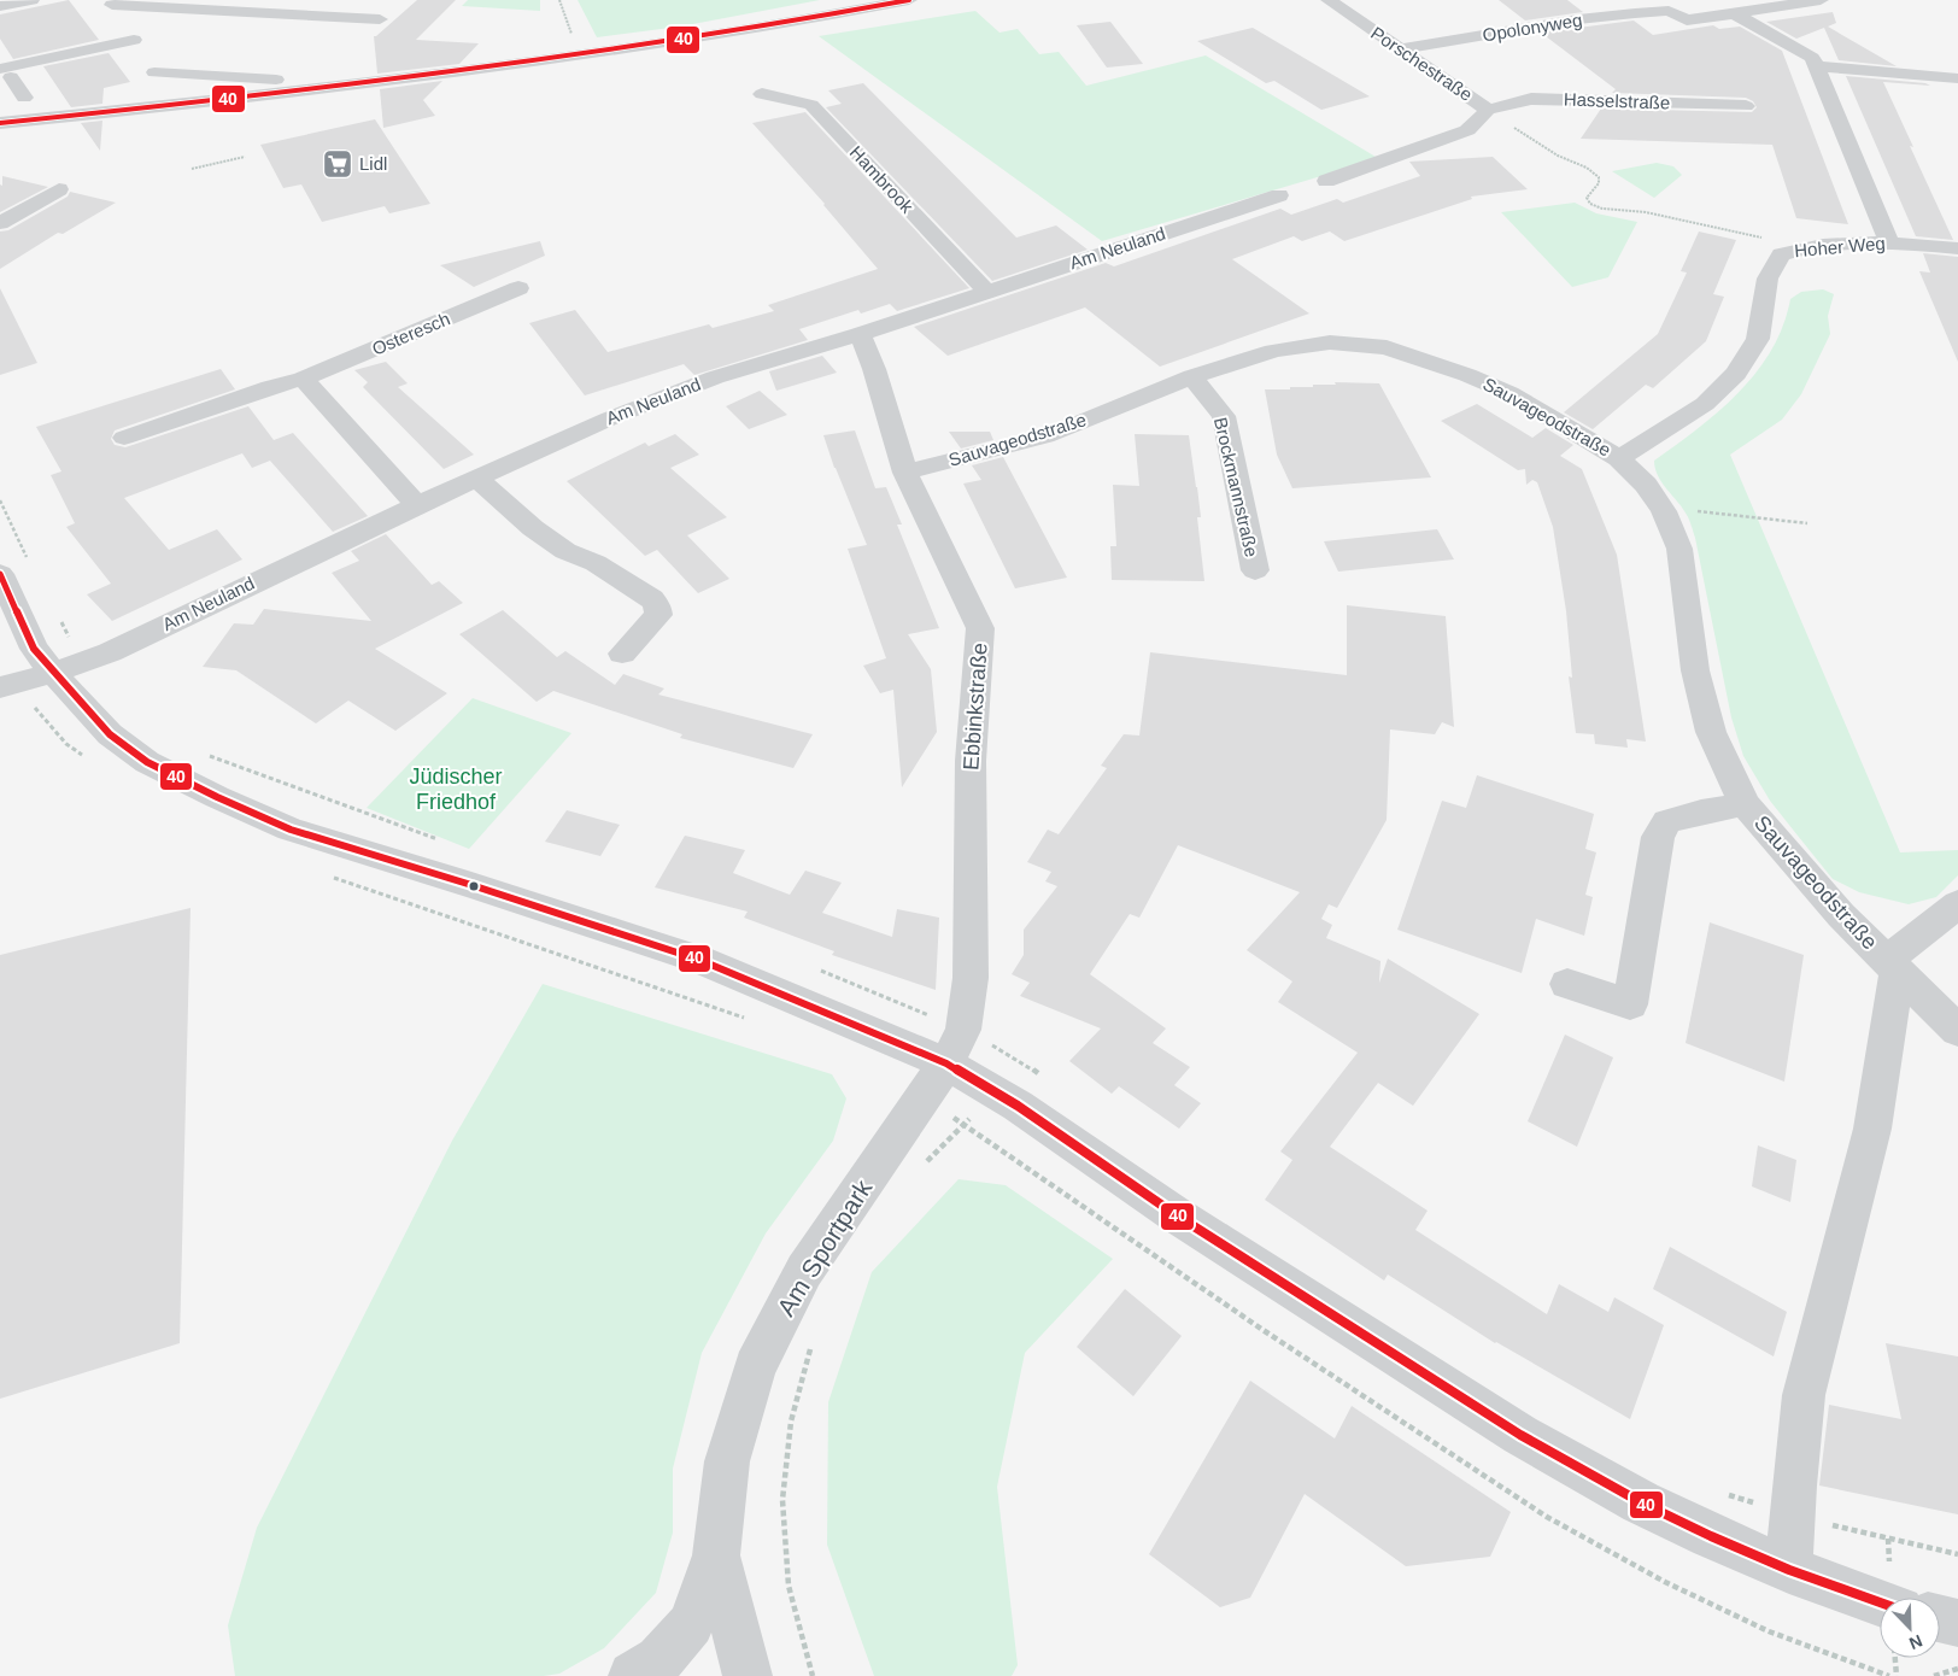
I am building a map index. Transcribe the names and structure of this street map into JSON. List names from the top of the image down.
{
  "streets": {
    "street": [
      "Opolonyweg",
      "Porschestraße",
      "Hasselstraße",
      "Hambrook",
      "Hoher Weg",
      "Am Neuland",
      "Osteresch",
      "Sauvageodstraße",
      "Brockmannstraße",
      "Ebbinkstraße",
      "Am Sportpark"
    ]
  },
  "crossings": [
    ["Opolonyweg", "Porschestraße"],
    ["Porschestraße", "Hasselstraße"],
    ["Hambrook", "Am Neuland"],
    ["Hoher Weg", "Sauvageodstraße"],
    ["Am Neuland", "Ebbinkstraße"],
    ["Sauvageodstraße", "Brockmannstraße"],
    ["Sauvageodstraße", "Ebbinkstraße"],
    ["Ebbinkstraße", "Am Sportpark"]
  ],
  "parks": ["Jüdischer Friedhof"],
  "places": {
    "supermarket": ["Lidl"]
  },
  "lines": ["transit line 40"],
  "north": "bottom right"
}
